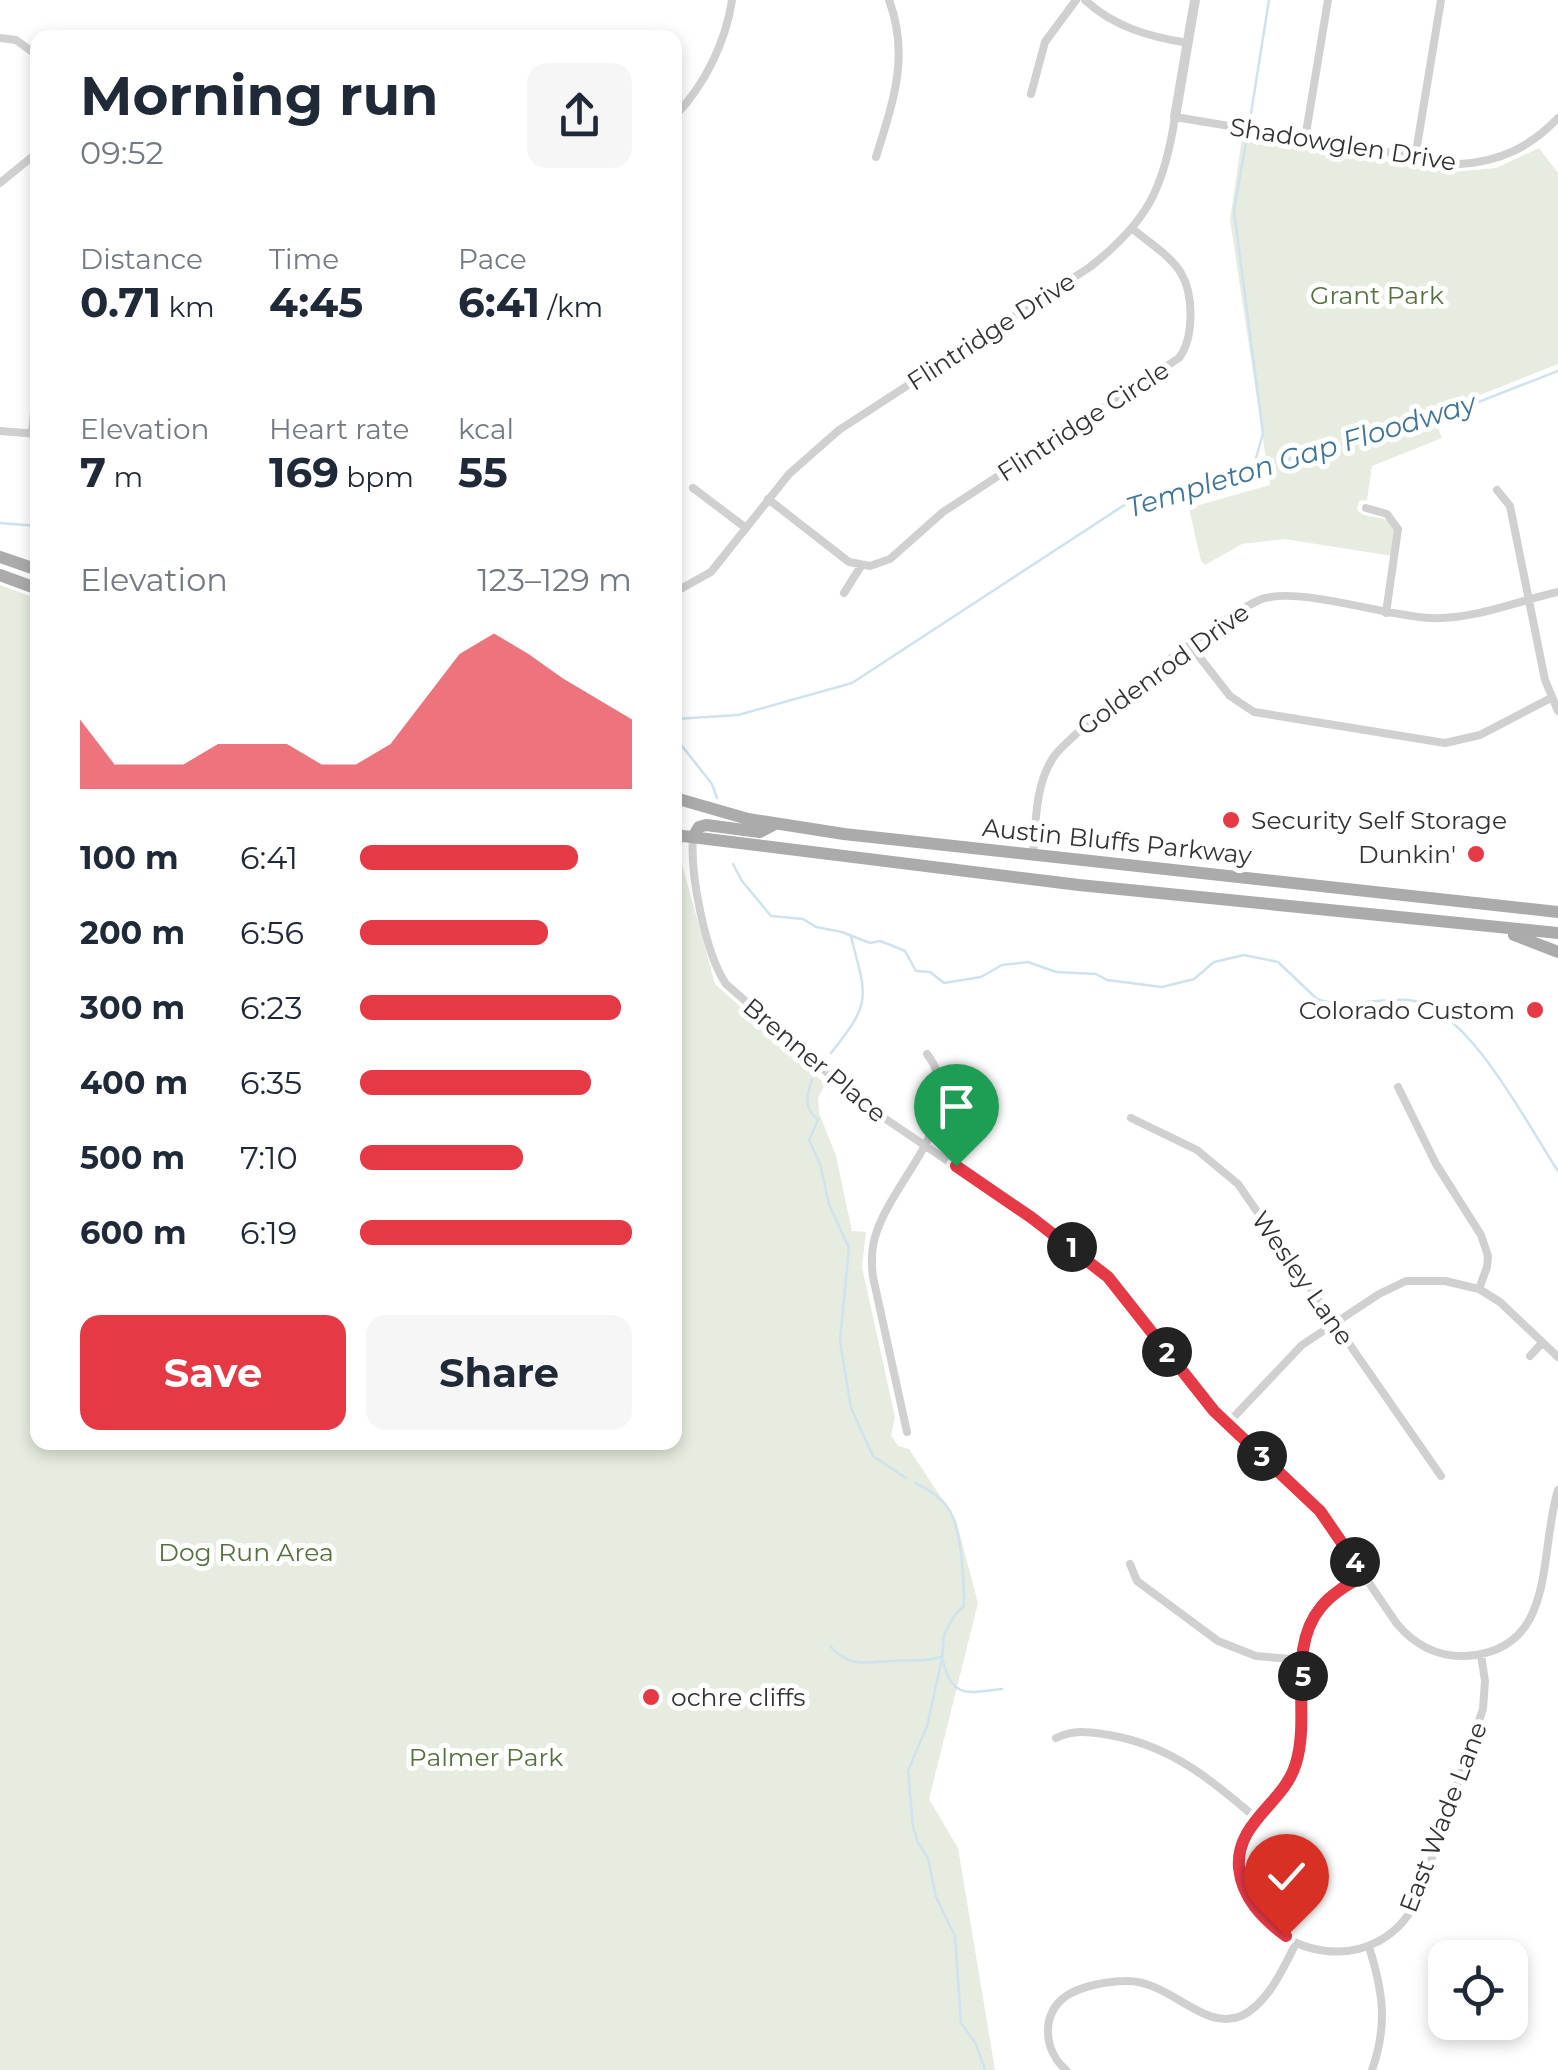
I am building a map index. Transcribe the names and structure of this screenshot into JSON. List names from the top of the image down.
{
  "streets": {
    "main road": ["Austin Bluffs Parkway"],
    "street": [
      "Shadowglen Drive",
      "Flintridge Drive",
      "Flintridge Circle",
      "Goldenrod Drive",
      "Brenner Place",
      "Wesley Lane",
      "East Wade Lane"
    ]
  },
  "crossings": [
    ["Shadowglen Drive", "Flintridge Drive"],
    ["Flintridge Drive", "Flintridge Circle"],
    ["Goldenrod Drive", "Austin Bluffs Parkway"],
    ["Austin Bluffs Parkway", "Brenner Place"],
    ["Brenner Place", "East Wade Lane"]
  ],
  "water": ["Templeton Gap Floodway"],
  "parks": ["Grant Park", "Dog Run Area", "Palmer Park"],
  "places": [
    "Security Self Storage",
    "Dunkin'",
    "Colorado Custom",
    "ochre cliffs"
  ],
  "page": {
    "heading": ["Morning run", "09:52"],
    "stats": [
      ["Distance", "0.71 km"],
      ["Time", "4:45"],
      ["Pace", "6:41 /km"],
      ["Elevation", "7 m"],
      ["Heart rate", "169 bpm"],
      ["kcal", "55"]
    ],
    "chart": ["Elevation", "123–129 m"],
    "list": [
      {
        "name": "100 m",
        "note": "6:41"
      },
      {
        "name": "200 m",
        "note": "6:56"
      },
      {
        "name": "300 m",
        "note": "6:23"
      },
      {
        "name": "400 m",
        "note": "6:35"
      },
      {
        "name": "500 m",
        "note": "7:10"
      },
      {
        "name": "600 m",
        "note": "6:19"
      }
    ],
    "pins": [
      "1",
      "2",
      "3",
      "4",
      "5"
    ],
    "buttons": ["Save", "Share"]
  }
}
